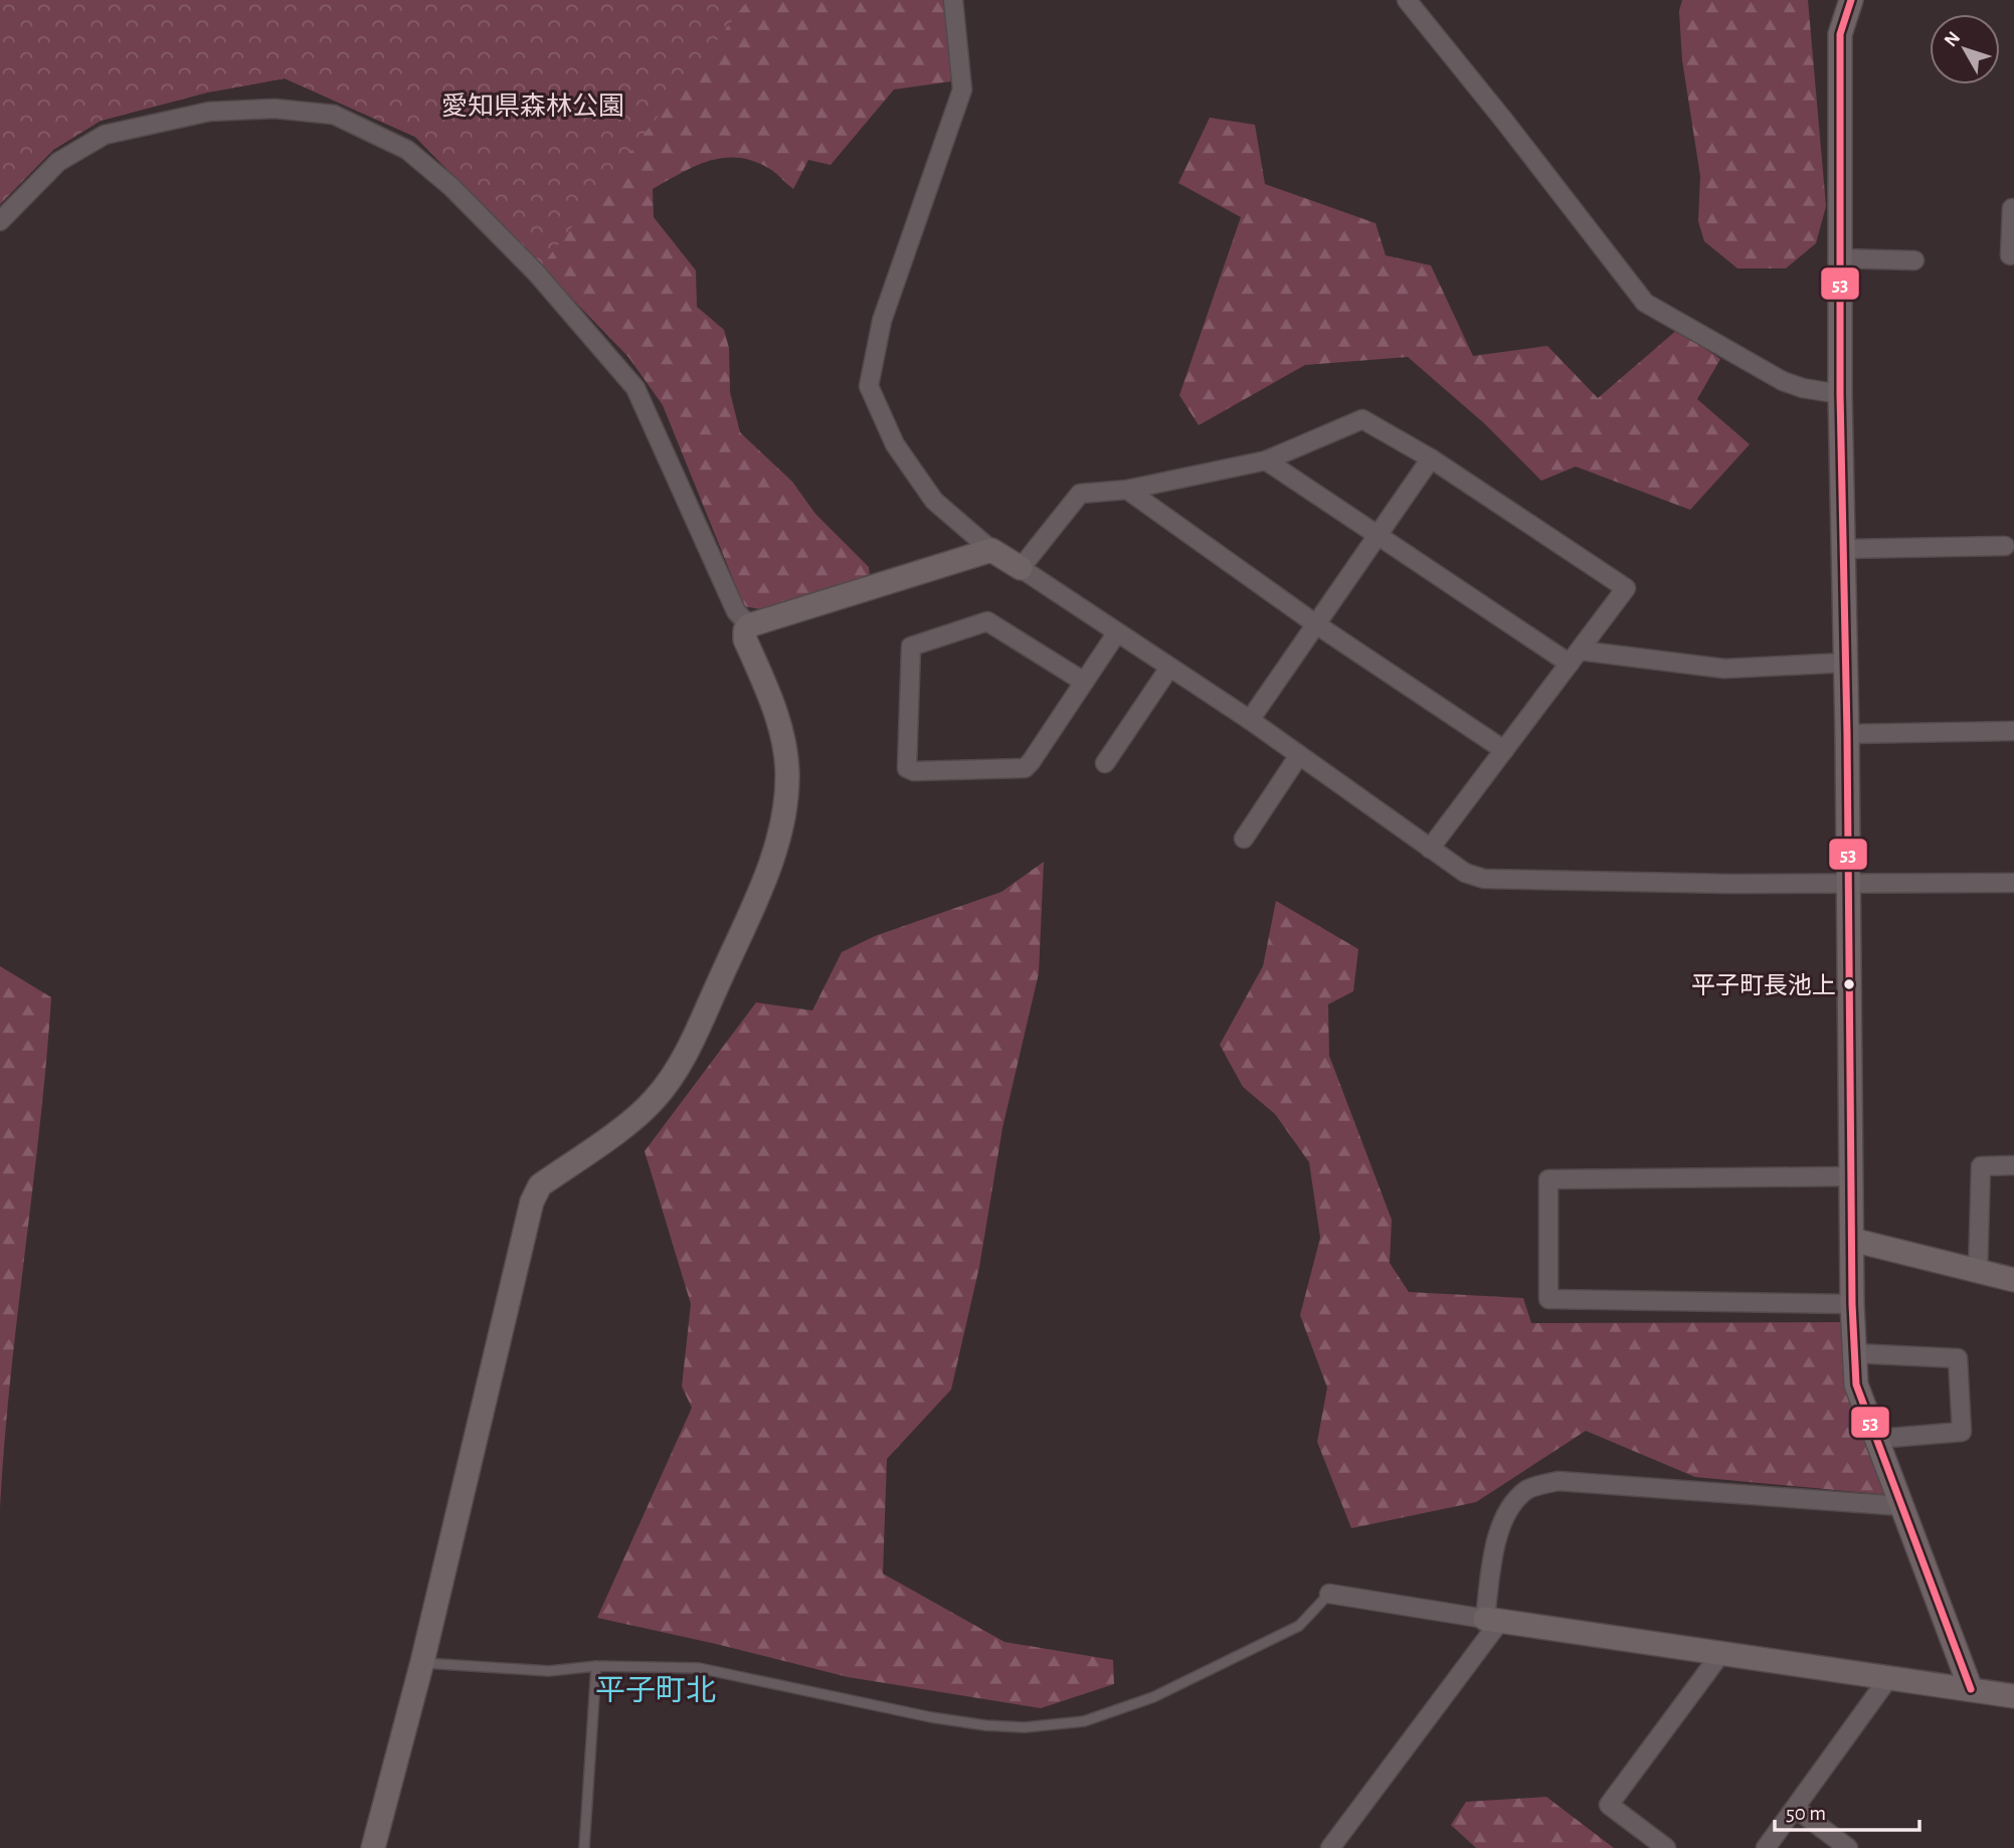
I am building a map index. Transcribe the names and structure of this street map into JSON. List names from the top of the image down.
{
  "districts": ["平子町北"],
  "parks": ["愛知県森林公園"],
  "places": ["平子町長池上"],
  "lines": ["transit line 53"],
  "scale_bar": "50 m",
  "north": "top left"
}
